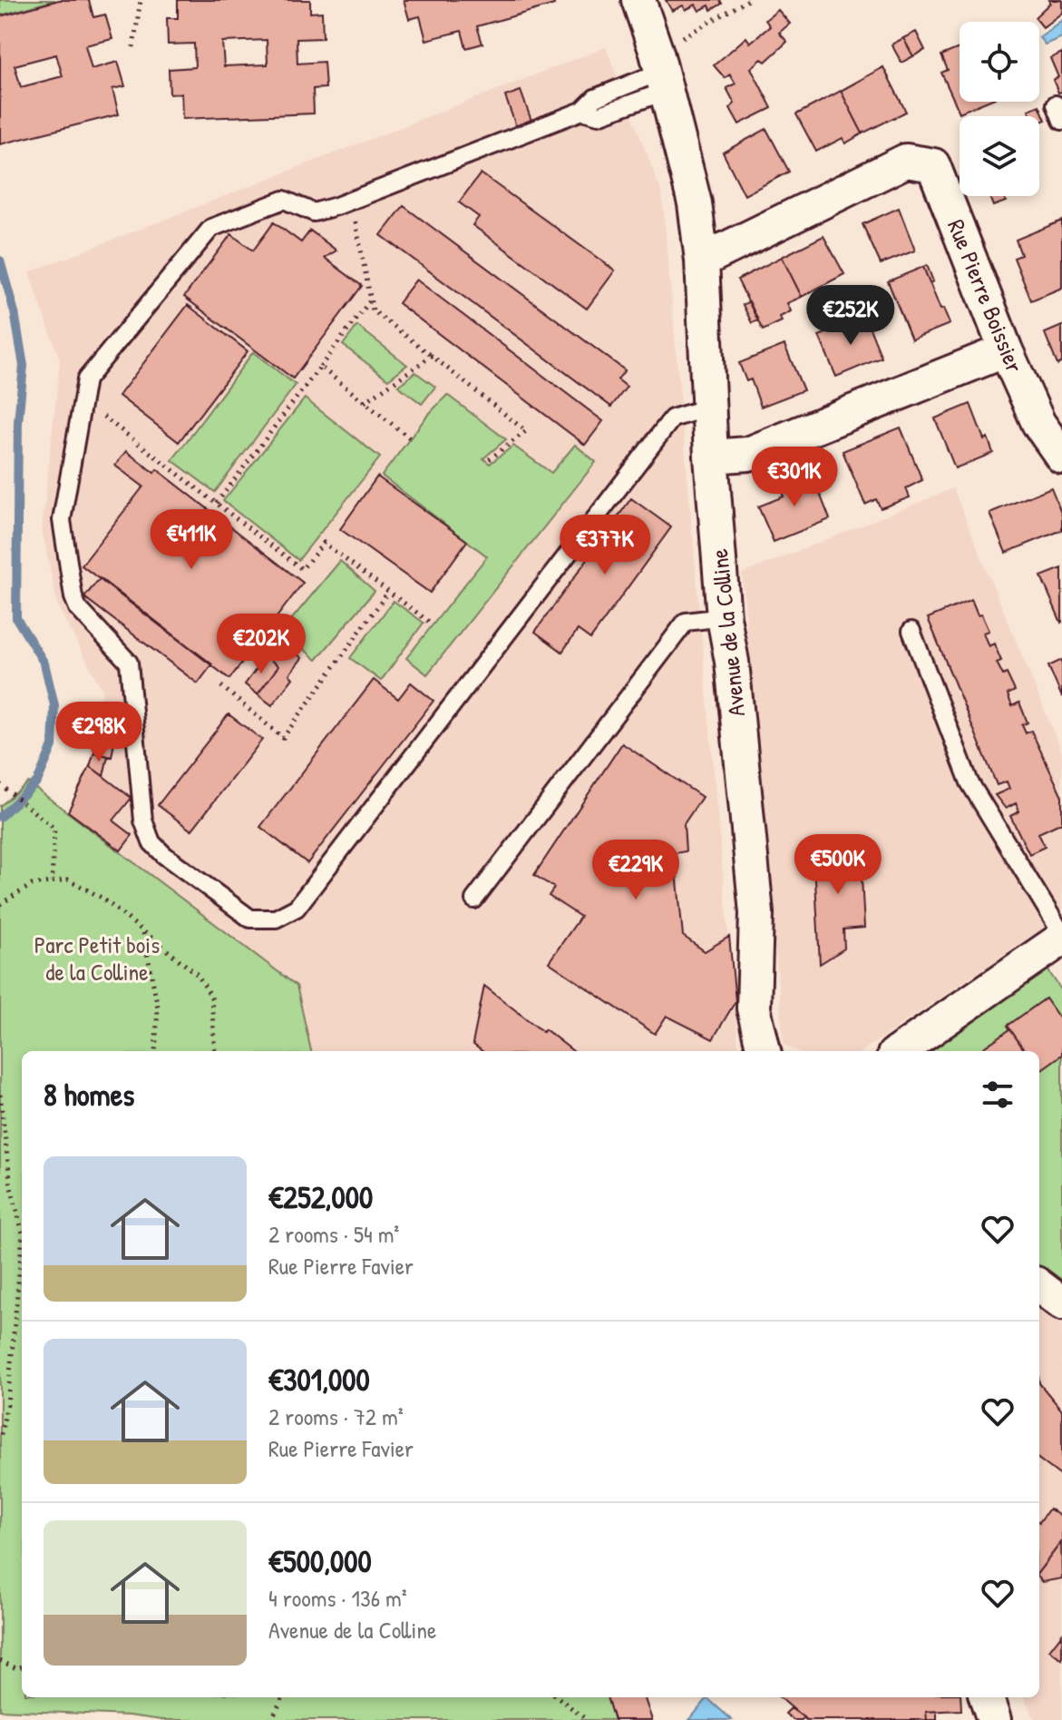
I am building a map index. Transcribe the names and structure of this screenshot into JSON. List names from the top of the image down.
{
  "streets": {
    "street": ["Rue Pierre Boissier", "Avenue de la Colline"]
  },
  "crossings": [
    ["Rue Pierre Boissier", "Avenue de la Colline"]
  ],
  "parks": ["Parc Petit bois de la Colline"],
  "page": {
    "price": [
      "€252K",
      "€301K",
      "€411K",
      "€377K",
      "€202K",
      "€298K",
      "€500K",
      "€229K"
    ],
    "heading": "8 homes",
    "list": [
      {
        "name": "€252,000",
        "note": "2 rooms · 54 m² · Rue Pierre Favier"
      },
      {
        "name": "€301,000",
        "note": "2 rooms · 72 m² · Rue Pierre Favier"
      },
      {
        "name": "€500,000",
        "note": "4 rooms · 136 m² · Avenue de la Colline"
      }
    ]
  }
}
